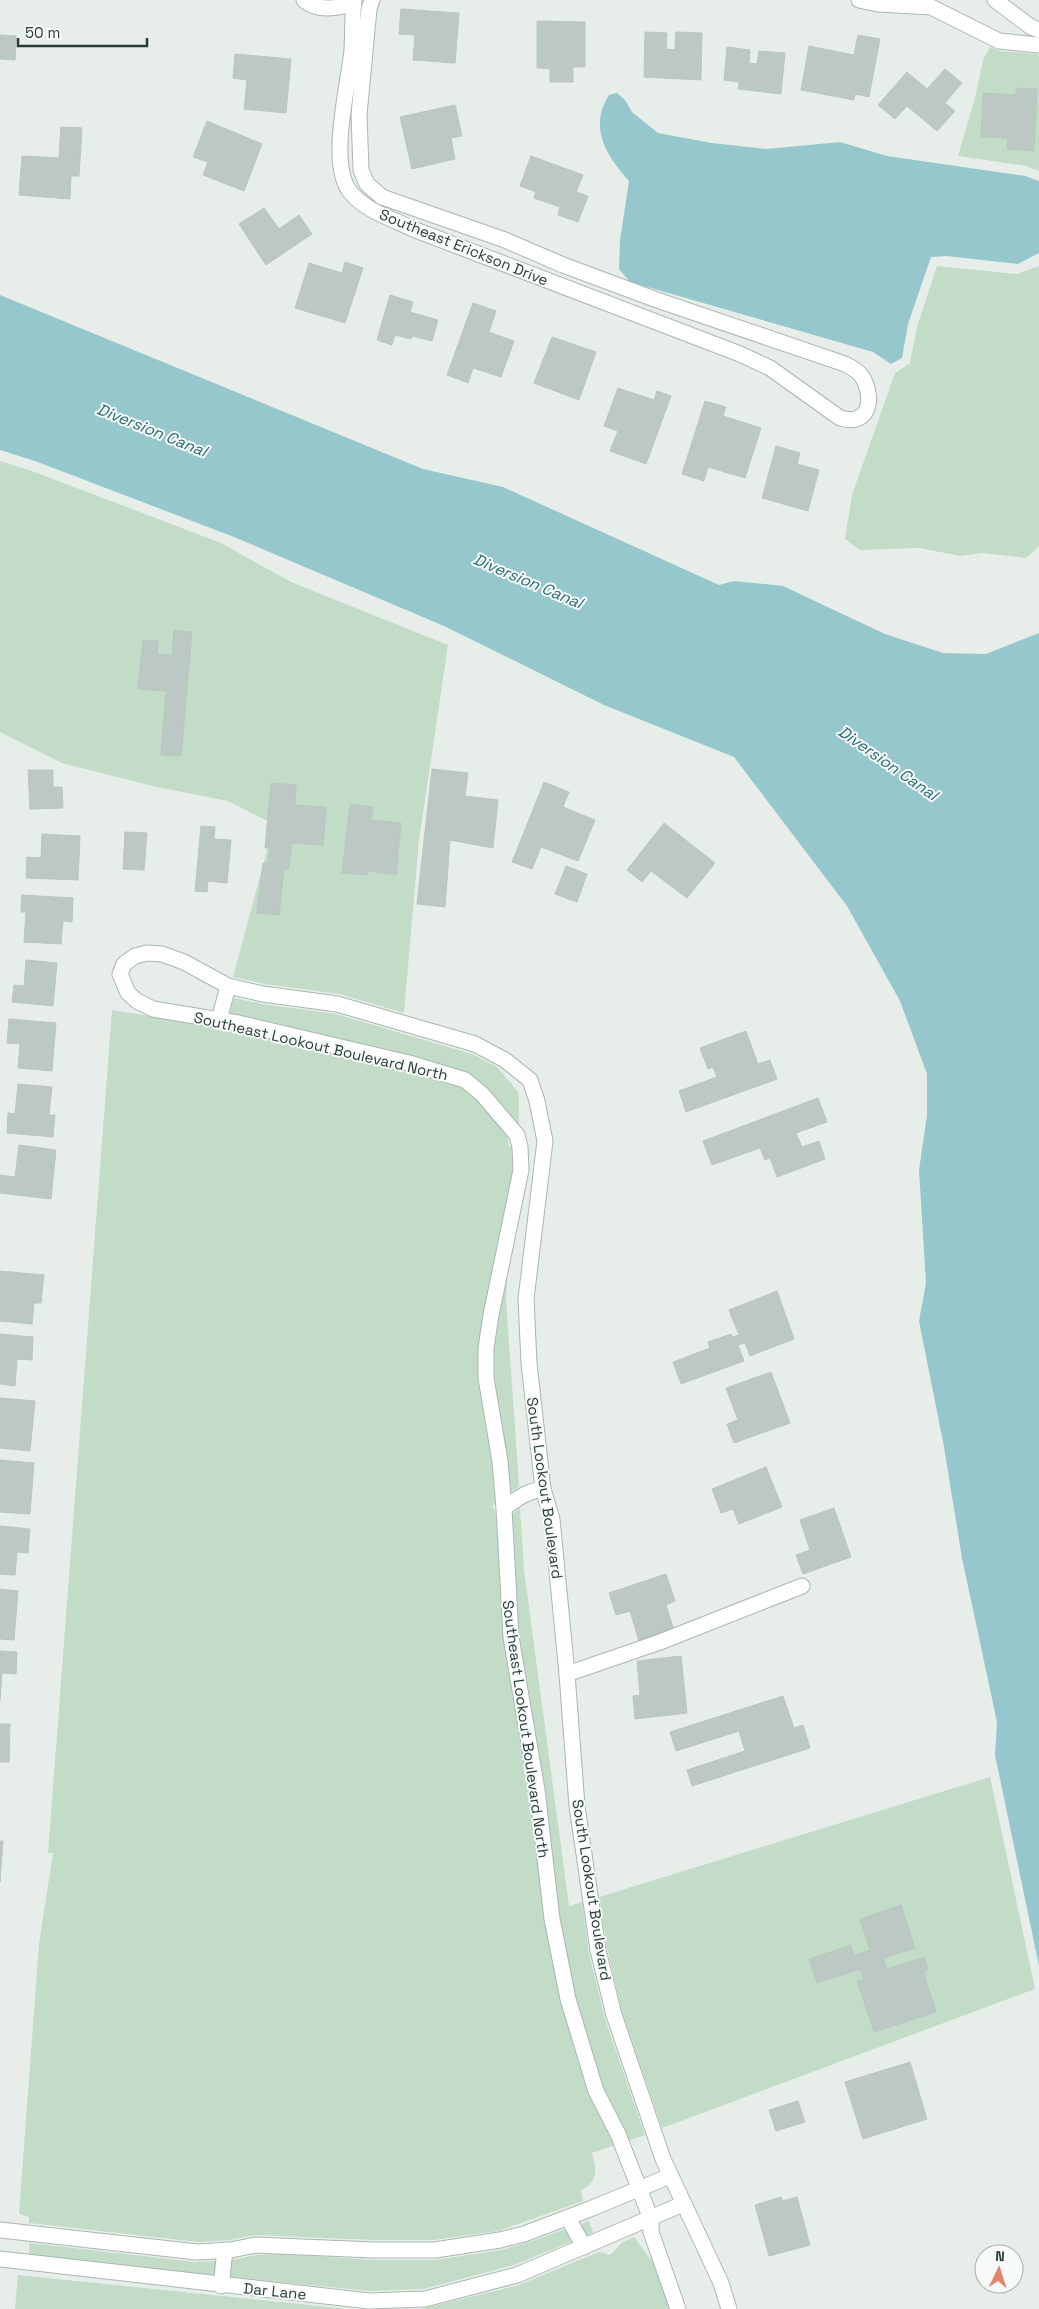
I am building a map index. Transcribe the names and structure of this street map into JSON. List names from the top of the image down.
{
  "streets": {
    "street": [
      "Southeast Erickson Drive",
      "Southeast Lookout Boulevard North",
      "South Lookout Boulevard",
      "Dar Lane"
    ]
  },
  "crossings": [
    ["Southeast Lookout Boulevard North", "South Lookout Boulevard"],
    ["Southeast Lookout Boulevard North", "Dar Lane"],
    ["South Lookout Boulevard", "Dar Lane"]
  ],
  "water": ["Diversion Canal"],
  "scale_bar": "50 m",
  "north": "top"
}
